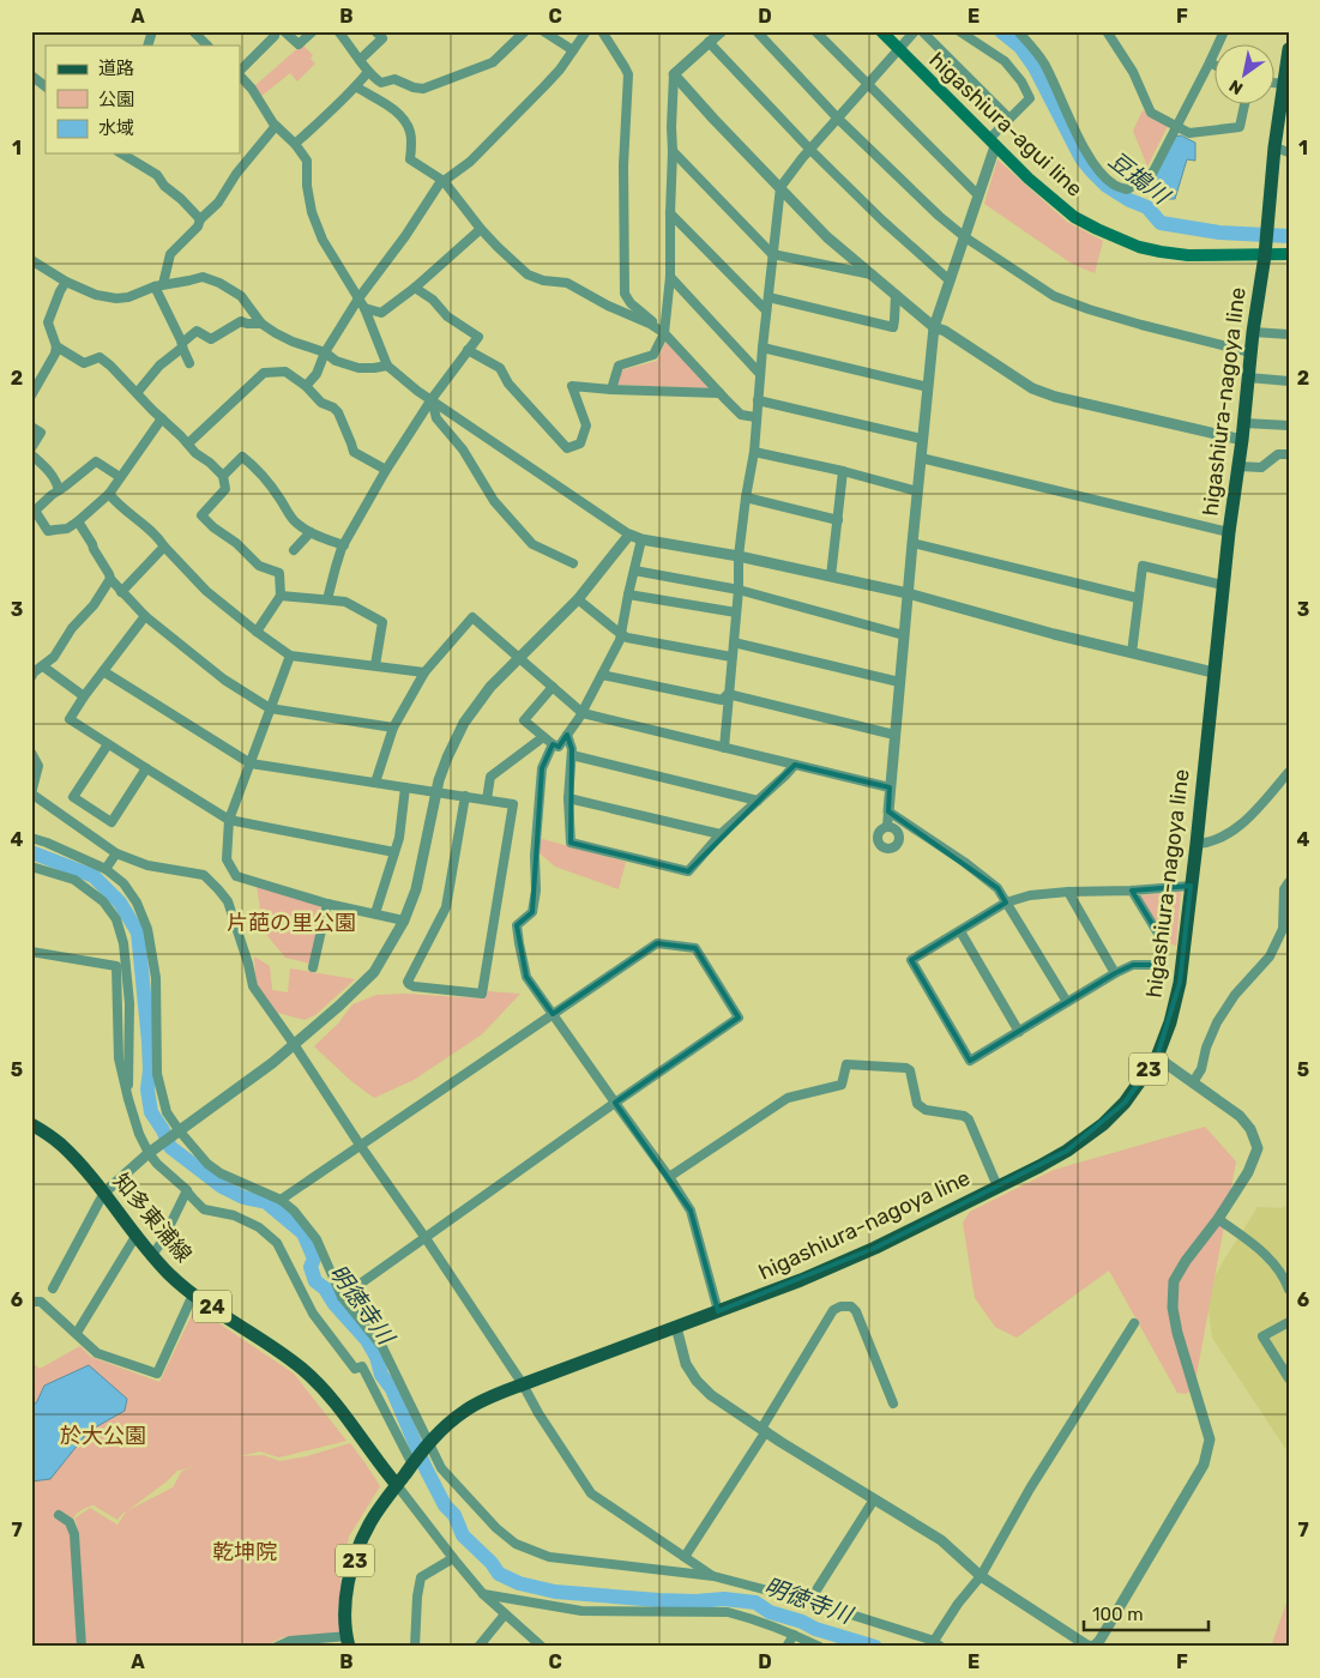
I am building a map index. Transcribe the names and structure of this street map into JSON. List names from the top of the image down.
{
  "streets": {
    "main road": [
      "higashiura-agui line",
      "higashiura-nagoya line",
      "23",
      "知多東浦線",
      "24"
    ]
  },
  "crossings": [
    ["higashiura-agui line", "higashiura-nagoya line"],
    ["higashiura-nagoya line", "知多東浦線"]
  ],
  "water": ["豆搗川", "明徳寺川"],
  "parks": ["片葩の里公園", "於大公園", "乾坤院"],
  "legend": ["道路", "公園", "水域"],
  "scale_bar": "100 m",
  "north": "bottom left",
  "grid": {
    "columns": [
      "A",
      "B",
      "C",
      "D",
      "E",
      "F"
    ],
    "rows": [
      "1",
      "2",
      "3",
      "4",
      "5",
      "6",
      "7"
    ]
  }
}
